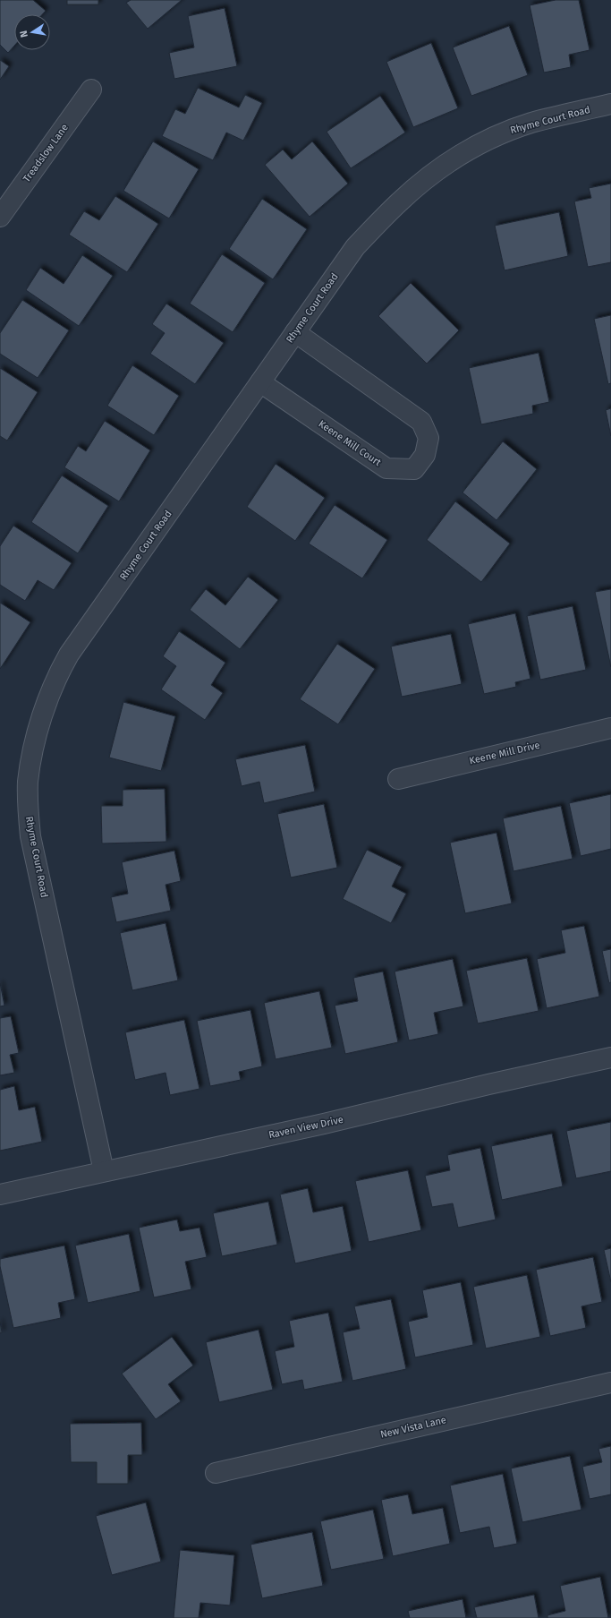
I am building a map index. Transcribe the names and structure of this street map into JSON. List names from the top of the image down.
{
  "streets": {
    "street": [
      "Rhyme Court Road",
      "Treadslow Lane",
      "Keene Mill Court",
      "Keene Mill Drive",
      "Raven View Drive",
      "New Vista Lane"
    ]
  },
  "crossings": [
    ["Rhyme Court Road", "Keene Mill Court"],
    ["Rhyme Court Road", "Raven View Drive"]
  ],
  "north": "left"
}
